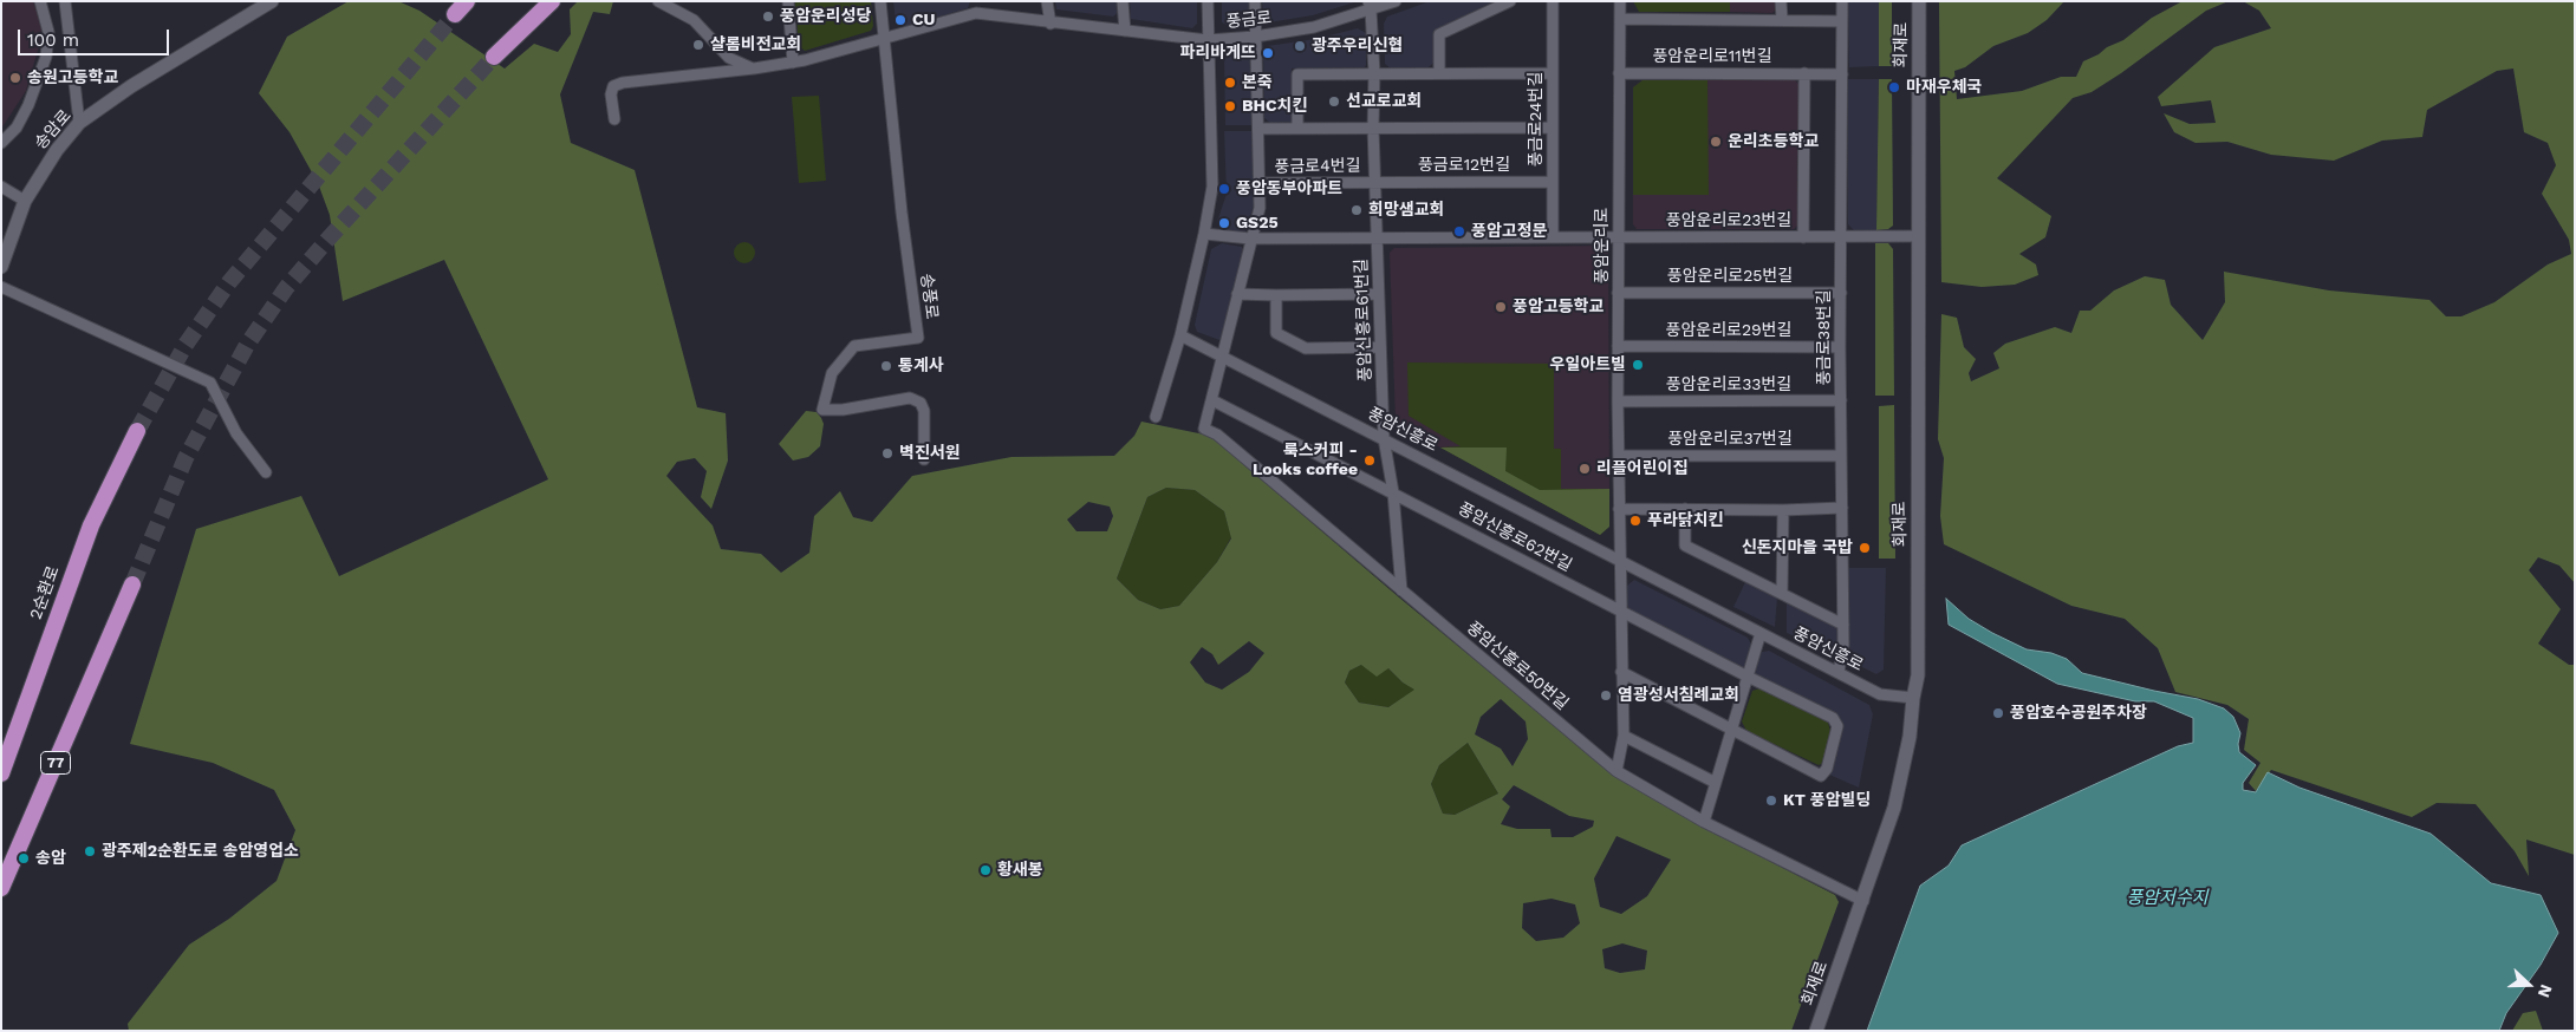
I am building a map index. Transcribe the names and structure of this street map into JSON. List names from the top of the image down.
{
  "streets": {
    "highway": ["2순환로", "77"],
    "main road": ["회재로", "송암로"],
    "street": [
      "풍금로",
      "풍암운리로11번길",
      "풍금로24번길",
      "풍금로12번길",
      "풍금로4번길",
      "풍암운리로23번길",
      "풍암운리로",
      "풍암운리로25번길",
      "송풍로",
      "풍암신흥로61번길",
      "풍암운리로29번길",
      "풍금로38번길",
      "풍암운리로33번길",
      "풍암신흥로",
      "풍암운리로37번길",
      "풍암신흥로62번길",
      "풍암신흥로50번길"
    ]
  },
  "crossings": [
    ["풍금로", "풍금로4번길"],
    ["회재로", "풍암운리로23번길"],
    ["회재로", "풍암신흥로"],
    ["회재로", "풍암신흥로50번길"],
    ["풍암운리로11번길", "풍암운리로"],
    ["풍암운리로11번길", "풍금로38번길"],
    ["풍금로24번길", "풍금로12번길"],
    ["풍금로24번길", "풍암운리로23번길"],
    ["풍금로12번길", "풍금로4번길"],
    ["풍금로4번길", "풍암운리로23번길"],
    ["풍금로4번길", "풍암신흥로50번길"],
    ["풍암운리로23번길", "풍암운리로"],
    ["풍암운리로23번길", "풍암신흥로61번길"],
    ["풍암운리로23번길", "풍금로38번길"],
    ["풍암운리로", "풍암운리로25번길"],
    ["풍암운리로", "풍암운리로29번길"],
    ["풍암운리로", "풍암운리로33번길"],
    ["풍암운리로", "풍암신흥로"],
    ["풍암운리로", "풍암운리로37번길"],
    ["풍암운리로", "풍암신흥로62번길"],
    ["풍암운리로", "풍암신흥로50번길"],
    ["풍암운리로25번길", "풍금로38번길"],
    ["풍암신흥로61번길", "풍암신흥로"],
    ["풍암운리로29번길", "풍금로38번길"],
    ["풍금로38번길", "풍암운리로33번길"],
    ["풍금로38번길", "풍암신흥로"],
    ["풍금로38번길", "풍암운리로37번길"],
    ["풍암신흥로", "풍암신흥로50번길"]
  ],
  "water": ["풍암저수지"],
  "places": [
    "풍암운리성당",
    "CU",
    "샬롬비전교회",
    "광주우리신협",
    "파리바게뜨",
    "송원고등학교",
    "본죽",
    "마재우체국",
    "선교로교회",
    "BHC치킨",
    "운리초등학교",
    "풍암동부아파트",
    "희망샘교회",
    "GS25",
    "풍암고정문",
    "풍암고등학교",
    "우일아트빌",
    "통계사",
    "벽진서원",
    "룩스커피 - Looks coffee",
    "리플어린이집",
    "푸라닭치킨",
    "신돈지마을 국밥",
    "염광성서침례교회",
    "풍암호수공원주차장",
    "KT 풍암빌딩",
    "광주제2순환도로 송암영업소",
    "송암",
    "황새봉"
  ],
  "scale_bar": "100 m",
  "north": "right"
}
